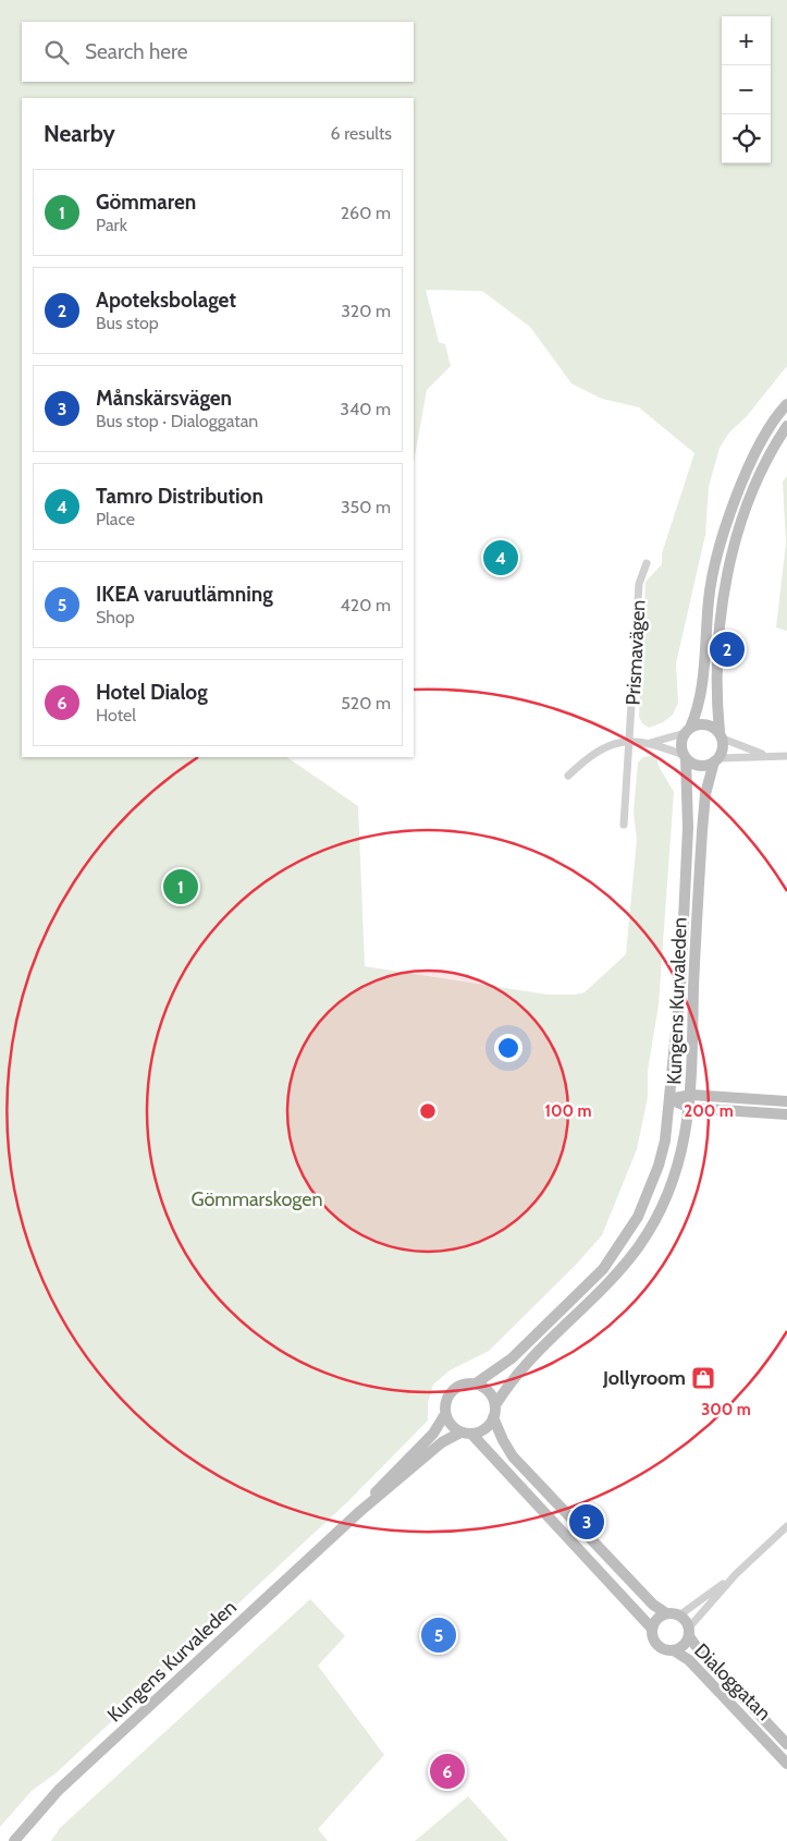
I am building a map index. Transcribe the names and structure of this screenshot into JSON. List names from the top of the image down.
{
  "streets": {
    "street": ["Prismavägen", "Kungens Kurvaleden", "Dialoggatan"]
  },
  "parks": ["Gömmarskogen"],
  "places": {
    "shop": ["Jollyroom"]
  },
  "page": {
    "map_buttons": ["+", "−"],
    "search": "Search here",
    "heading": ["Nearby", "6 results"],
    "list": [
      {
        "mark": "1",
        "name": "Gömmaren",
        "note": "Park",
        "value": "260 m"
      },
      {
        "mark": "2",
        "name": "Apoteksbolaget",
        "note": "Bus stop",
        "value": "320 m"
      },
      {
        "mark": "3",
        "name": "Månskärsvägen",
        "note": "Bus stop · Dialoggatan",
        "value": "340 m"
      },
      {
        "mark": "4",
        "name": "Tamro Distribution",
        "note": "Place",
        "value": "350 m"
      },
      {
        "mark": "5",
        "name": "IKEA varuutlämning",
        "note": "Shop",
        "value": "420 m"
      },
      {
        "mark": "6",
        "name": "Hotel Dialog",
        "note": "Hotel",
        "value": "520 m"
      }
    ],
    "pins": [
      "4",
      "2",
      "1",
      "3",
      "5",
      "6"
    ]
  },
  "rings": ["100 m", "200 m", "300 m"]
}
